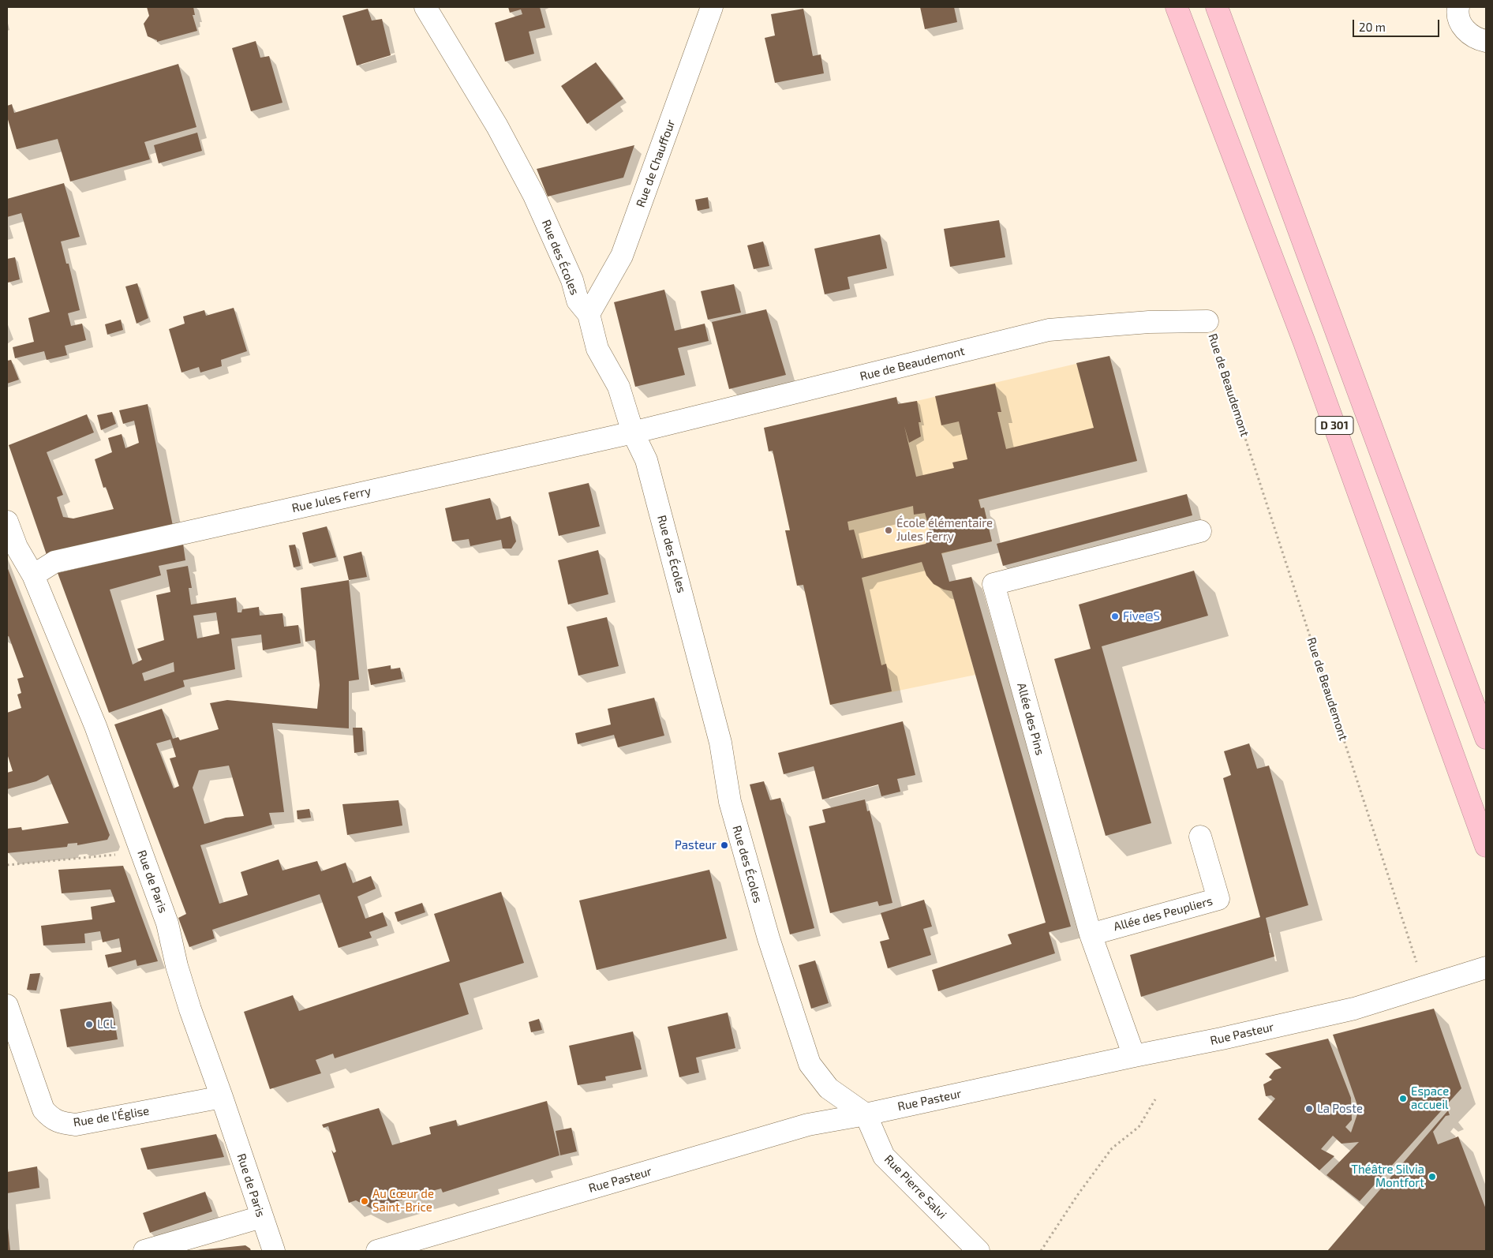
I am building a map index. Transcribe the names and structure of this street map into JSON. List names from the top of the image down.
{
  "streets": {
    "highway": ["D 301"],
    "street": [
      "Rue de Chauffour",
      "Rue des Écoles",
      "Rue de Beaudemont",
      "Rue Jules Ferry",
      "Allée des Pins",
      "Rue de Paris",
      "Allée des Peupliers",
      "Rue Pasteur",
      "Rue de l’Église",
      "Rue Pierre Salvi"
    ]
  },
  "crossings": [
    ["Rue de Chauffour", "Rue des Écoles"],
    ["Rue des Écoles", "Rue de Beaudemont"],
    ["Rue des Écoles", "Rue Jules Ferry"],
    ["Rue des Écoles", "Rue Pasteur"],
    ["Rue des Écoles", "Rue Pierre Salvi"],
    ["Rue de Beaudemont", "Rue Jules Ferry"],
    ["Rue de Beaudemont", "Rue Pasteur"],
    ["Rue Jules Ferry", "Rue de Paris"],
    ["Allée des Pins", "Allée des Peupliers"],
    ["Allée des Pins", "Rue Pasteur"],
    ["Rue de Paris", "Rue de l’Église"],
    ["Rue Pasteur", "Rue Pierre Salvi"]
  ],
  "places": [
    "École élémentaire Jules Ferry",
    "Five@S",
    "Pasteur",
    "LCL",
    "Espace accueil",
    "La Poste",
    "Théâtre Silvia Montfort",
    "Au Cœur de Saint-Brice"
  ],
  "scale_bar": "20 m"
}
